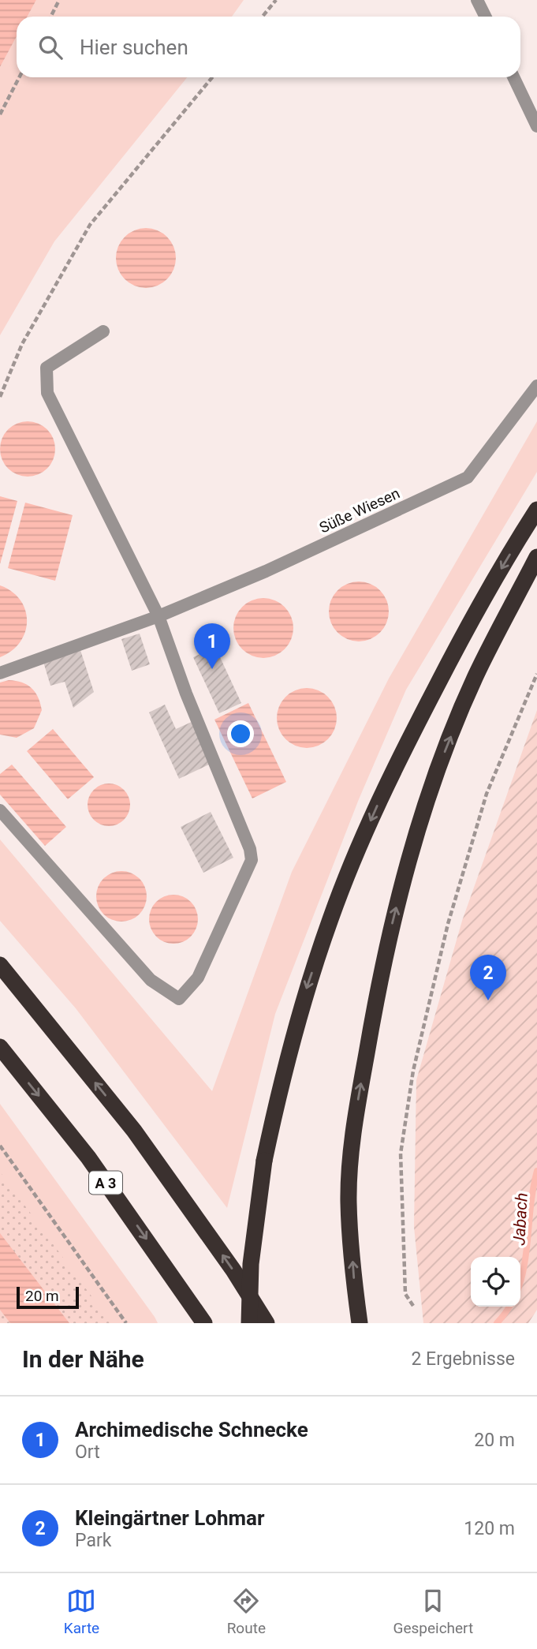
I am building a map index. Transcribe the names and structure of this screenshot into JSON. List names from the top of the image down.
{
  "streets": {
    "highway": ["A 3"],
    "lane": ["Süße Wiesen"]
  },
  "water": ["Jabach"],
  "scale_bar": "20 m",
  "page": {
    "search": "Hier suchen",
    "pins": ["1", "2"],
    "scale": "20 m",
    "heading": ["In der Nähe", "2 Ergebnisse"],
    "list": [
      {
        "mark": "1",
        "name": "Archimedische Schnecke",
        "note": "Ort",
        "value": "20 m"
      },
      {
        "mark": "2",
        "name": "Kleingärtner Lohmar",
        "note": "Park",
        "value": "120 m"
      }
    ],
    "nav": ["Karte", "Route", "Gespeichert"]
  }
}
